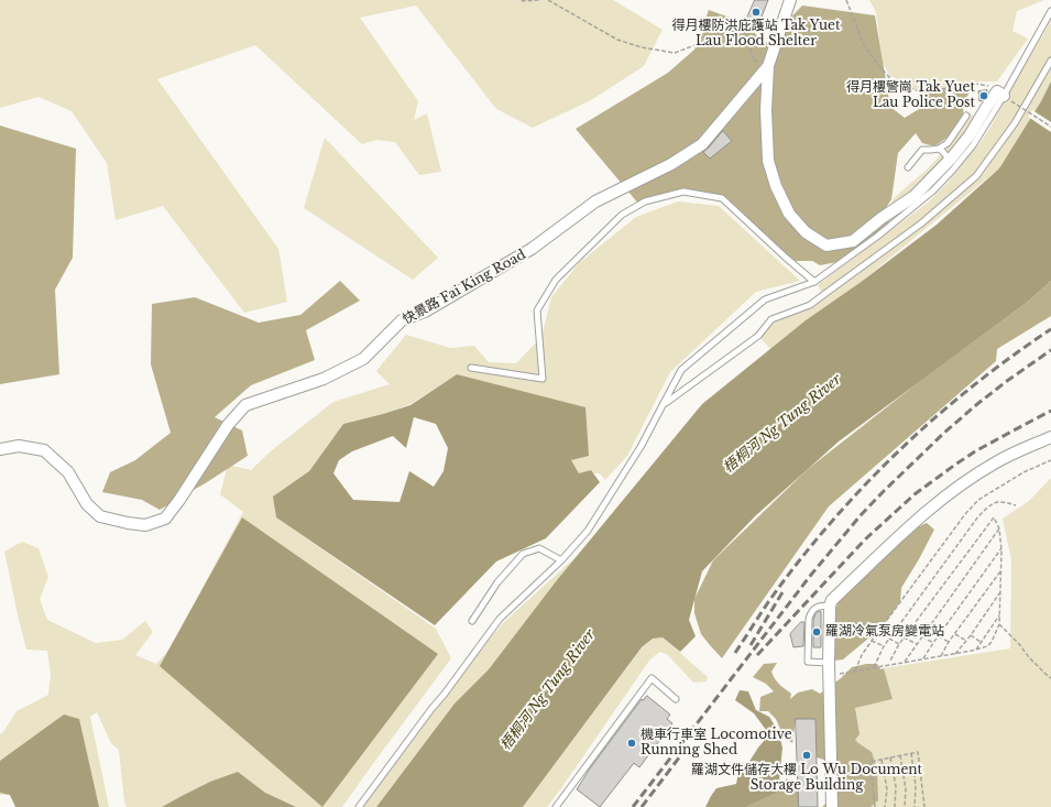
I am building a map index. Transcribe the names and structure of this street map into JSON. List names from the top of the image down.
{
  "streets": {
    "street": ["快景路 Fai King Road"]
  },
  "water": ["梧桐河 Ng Tung River"],
  "places": [
    "得月樓防洪庇護站 Tak Yuet Lau Flood Shelter",
    "得月樓警崗 Tak Yuet Lau Police Post",
    "羅湖冷氣泵房變電站",
    "機車行車室 Locomotive Running Shed",
    "羅湖文件儲存大樓 Lo Wu Document Storage Building"
  ]
}
